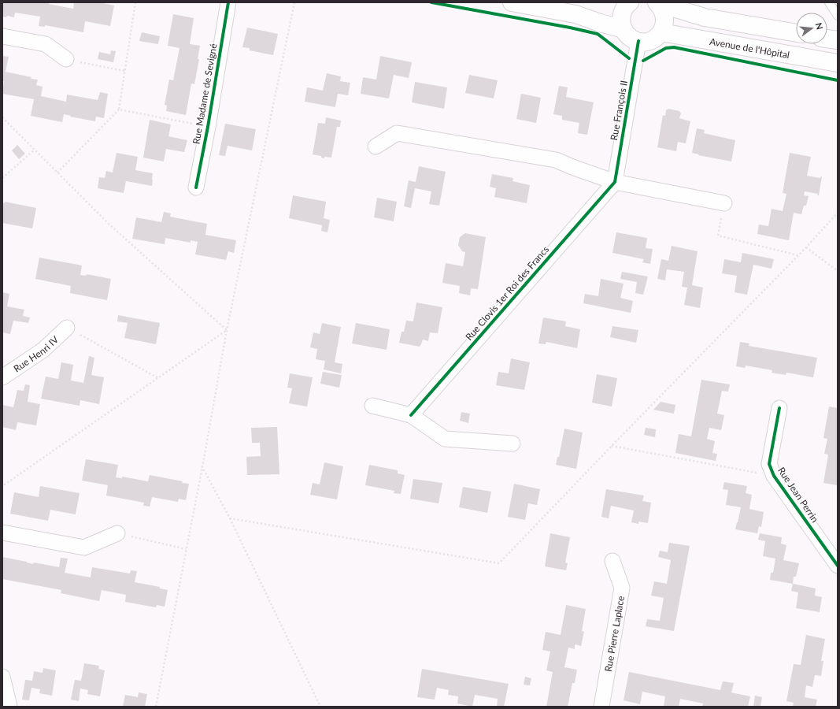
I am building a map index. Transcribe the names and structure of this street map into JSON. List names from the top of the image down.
{
  "streets": {
    "street": [
      "Avenue de l'Hôpital",
      "Rue Madame de Sevigné",
      "Rue François II",
      "Rue Clovis 1er Roi des Francs",
      "Rue Henri IV",
      "Rue Jean Perrin",
      "Rue Pierre Laplace"
    ]
  },
  "crossings": [
    ["Rue François II", "Rue Clovis 1er Roi des Francs"]
  ],
  "north": "right"
}
